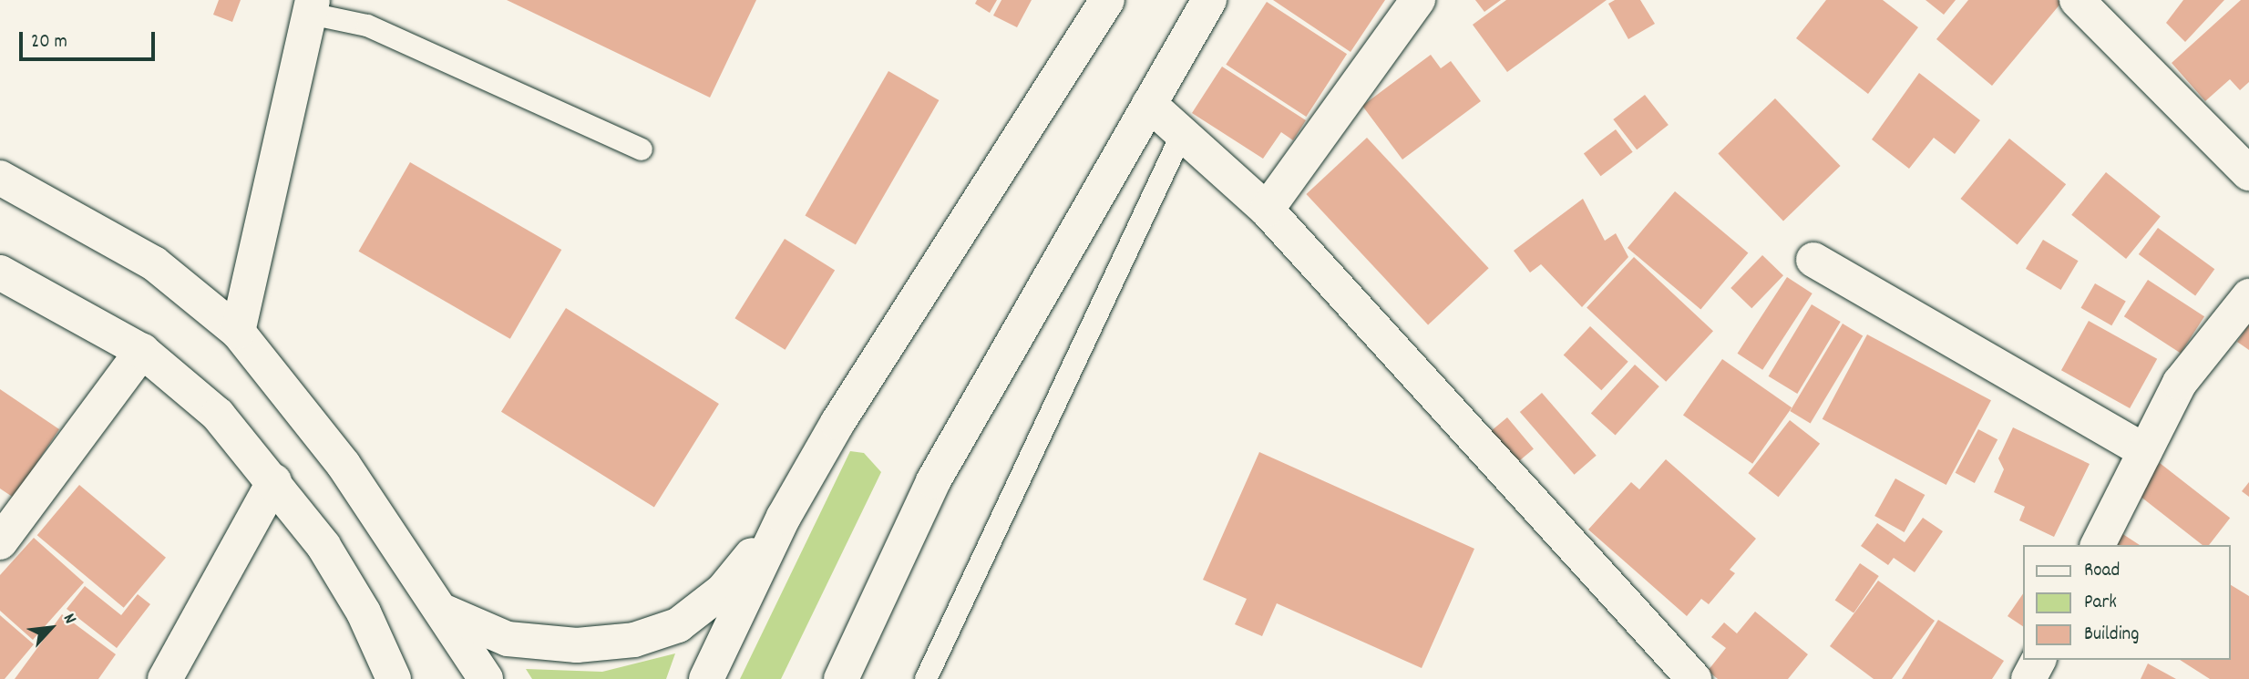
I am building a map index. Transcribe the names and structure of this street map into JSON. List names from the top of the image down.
{
  "legend": ["Road", "Park", "Building"],
  "scale_bar": "20 m",
  "north": "top right"
}
